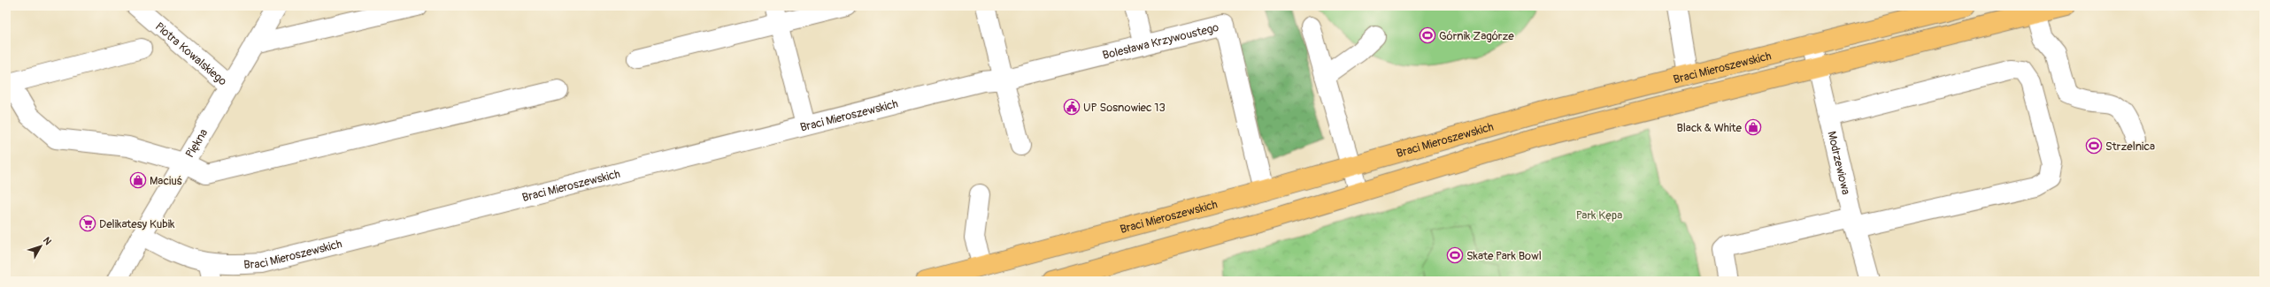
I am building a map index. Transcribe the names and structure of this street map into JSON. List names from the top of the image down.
{
  "streets": {
    "main road": ["Braci Mieroszewskich"],
    "street": [
      "Bolesława Krzywoustego",
      "Piotra Kowalskiego",
      "Piękna",
      "Modrzewiowa"
    ]
  },
  "crossings": [
    ["Bolesława Krzywoustego", "Braci Mieroszewskich"],
    ["Piotra Kowalskiego", "Piękna"],
    ["Braci Mieroszewskich", "Piękna"],
    ["Braci Mieroszewskich", "Modrzewiowa"]
  ],
  "parks": ["Park Kępa"],
  "places": {
    "sports": ["Górnik Zagórze", "Strzelnica", "Skate Park Bowl"],
    "public building": ["UP Sosnowiec 13"],
    "shop": ["Black & White", "Maciuś"],
    "supermarket": ["Delikatesy Kubik"]
  },
  "north": "top right"
}
